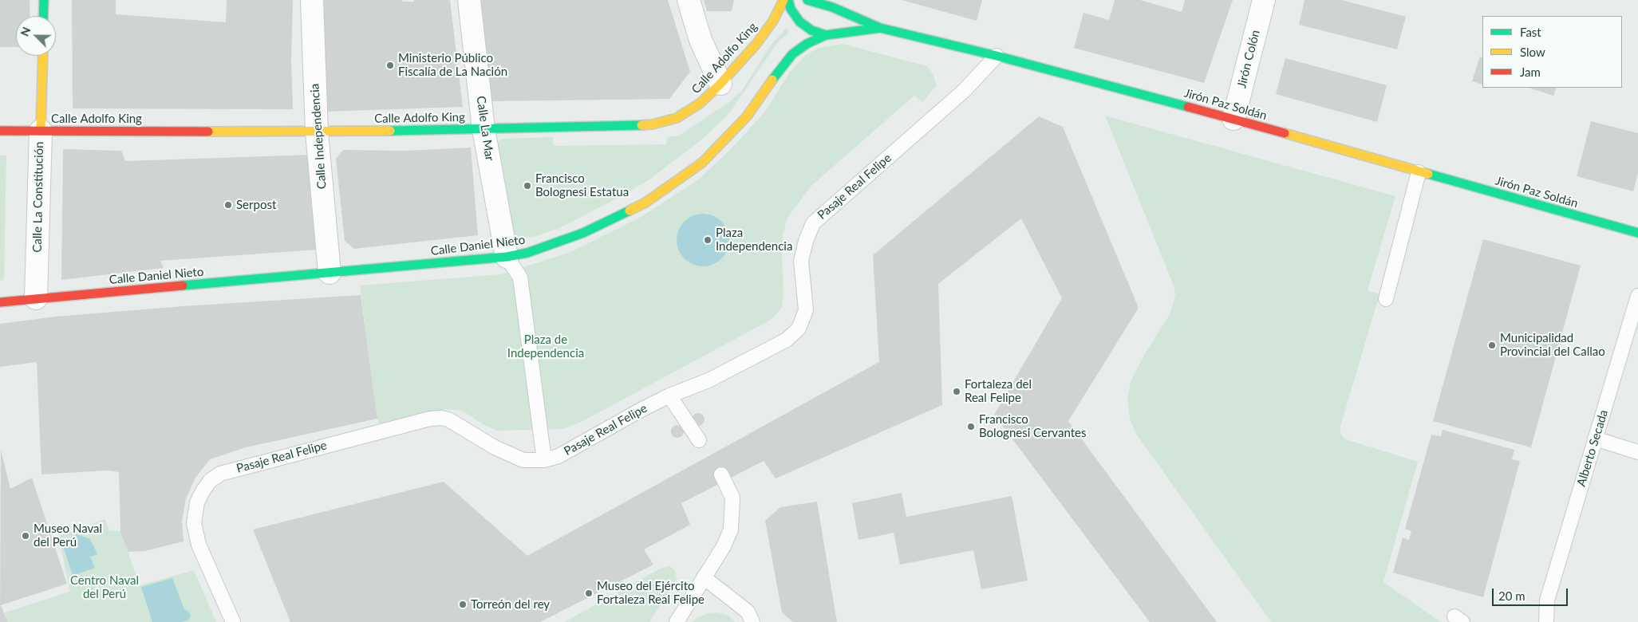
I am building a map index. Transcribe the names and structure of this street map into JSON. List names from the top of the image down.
{
  "streets": {
    "street": [
      "Calle Adolfo King",
      "Jirón Colón",
      "Jirón Paz Soldán",
      "Calle La Mar",
      "Calle Independencia",
      "Calle La Constitución",
      "Calle Daniel Nieto"
    ],
    "lane": ["Pasaje Real Felipe", "Alberto Secada"]
  },
  "crossings": [
    ["Calle Adolfo King", "Calle La Mar"],
    ["Calle Adolfo King", "Calle Independencia"],
    ["Calle Adolfo King", "Calle La Constitución"],
    ["Jirón Colón", "Jirón Paz Soldán"],
    ["Jirón Paz Soldán", "Pasaje Real Felipe"],
    ["Jirón Paz Soldán", "Calle Daniel Nieto"],
    ["Calle La Mar", "Calle Daniel Nieto"],
    ["Calle Independencia", "Calle Daniel Nieto"],
    ["Calle La Constitución", "Calle Daniel Nieto"]
  ],
  "parks": ["Plaza de Independencia", "Centro Naval del Perú"],
  "places": [
    "Ministerio Público Fiscalía de La Nación",
    "Francisco Bolognesi Estatua",
    "Serpost",
    "Plaza Independencia",
    "Municipalidad Provincial del Callao",
    "Fortaleza del Real Felipe",
    "Francisco Bolognesi Cervantes",
    "Museo Naval del Perú",
    "Museo del Ejército Fortaleza Real Felipe",
    "Torreón del rey"
  ],
  "legend": ["Fast", "Slow", "Jam"],
  "scale_bar": "20 m",
  "north": "top left"
}
